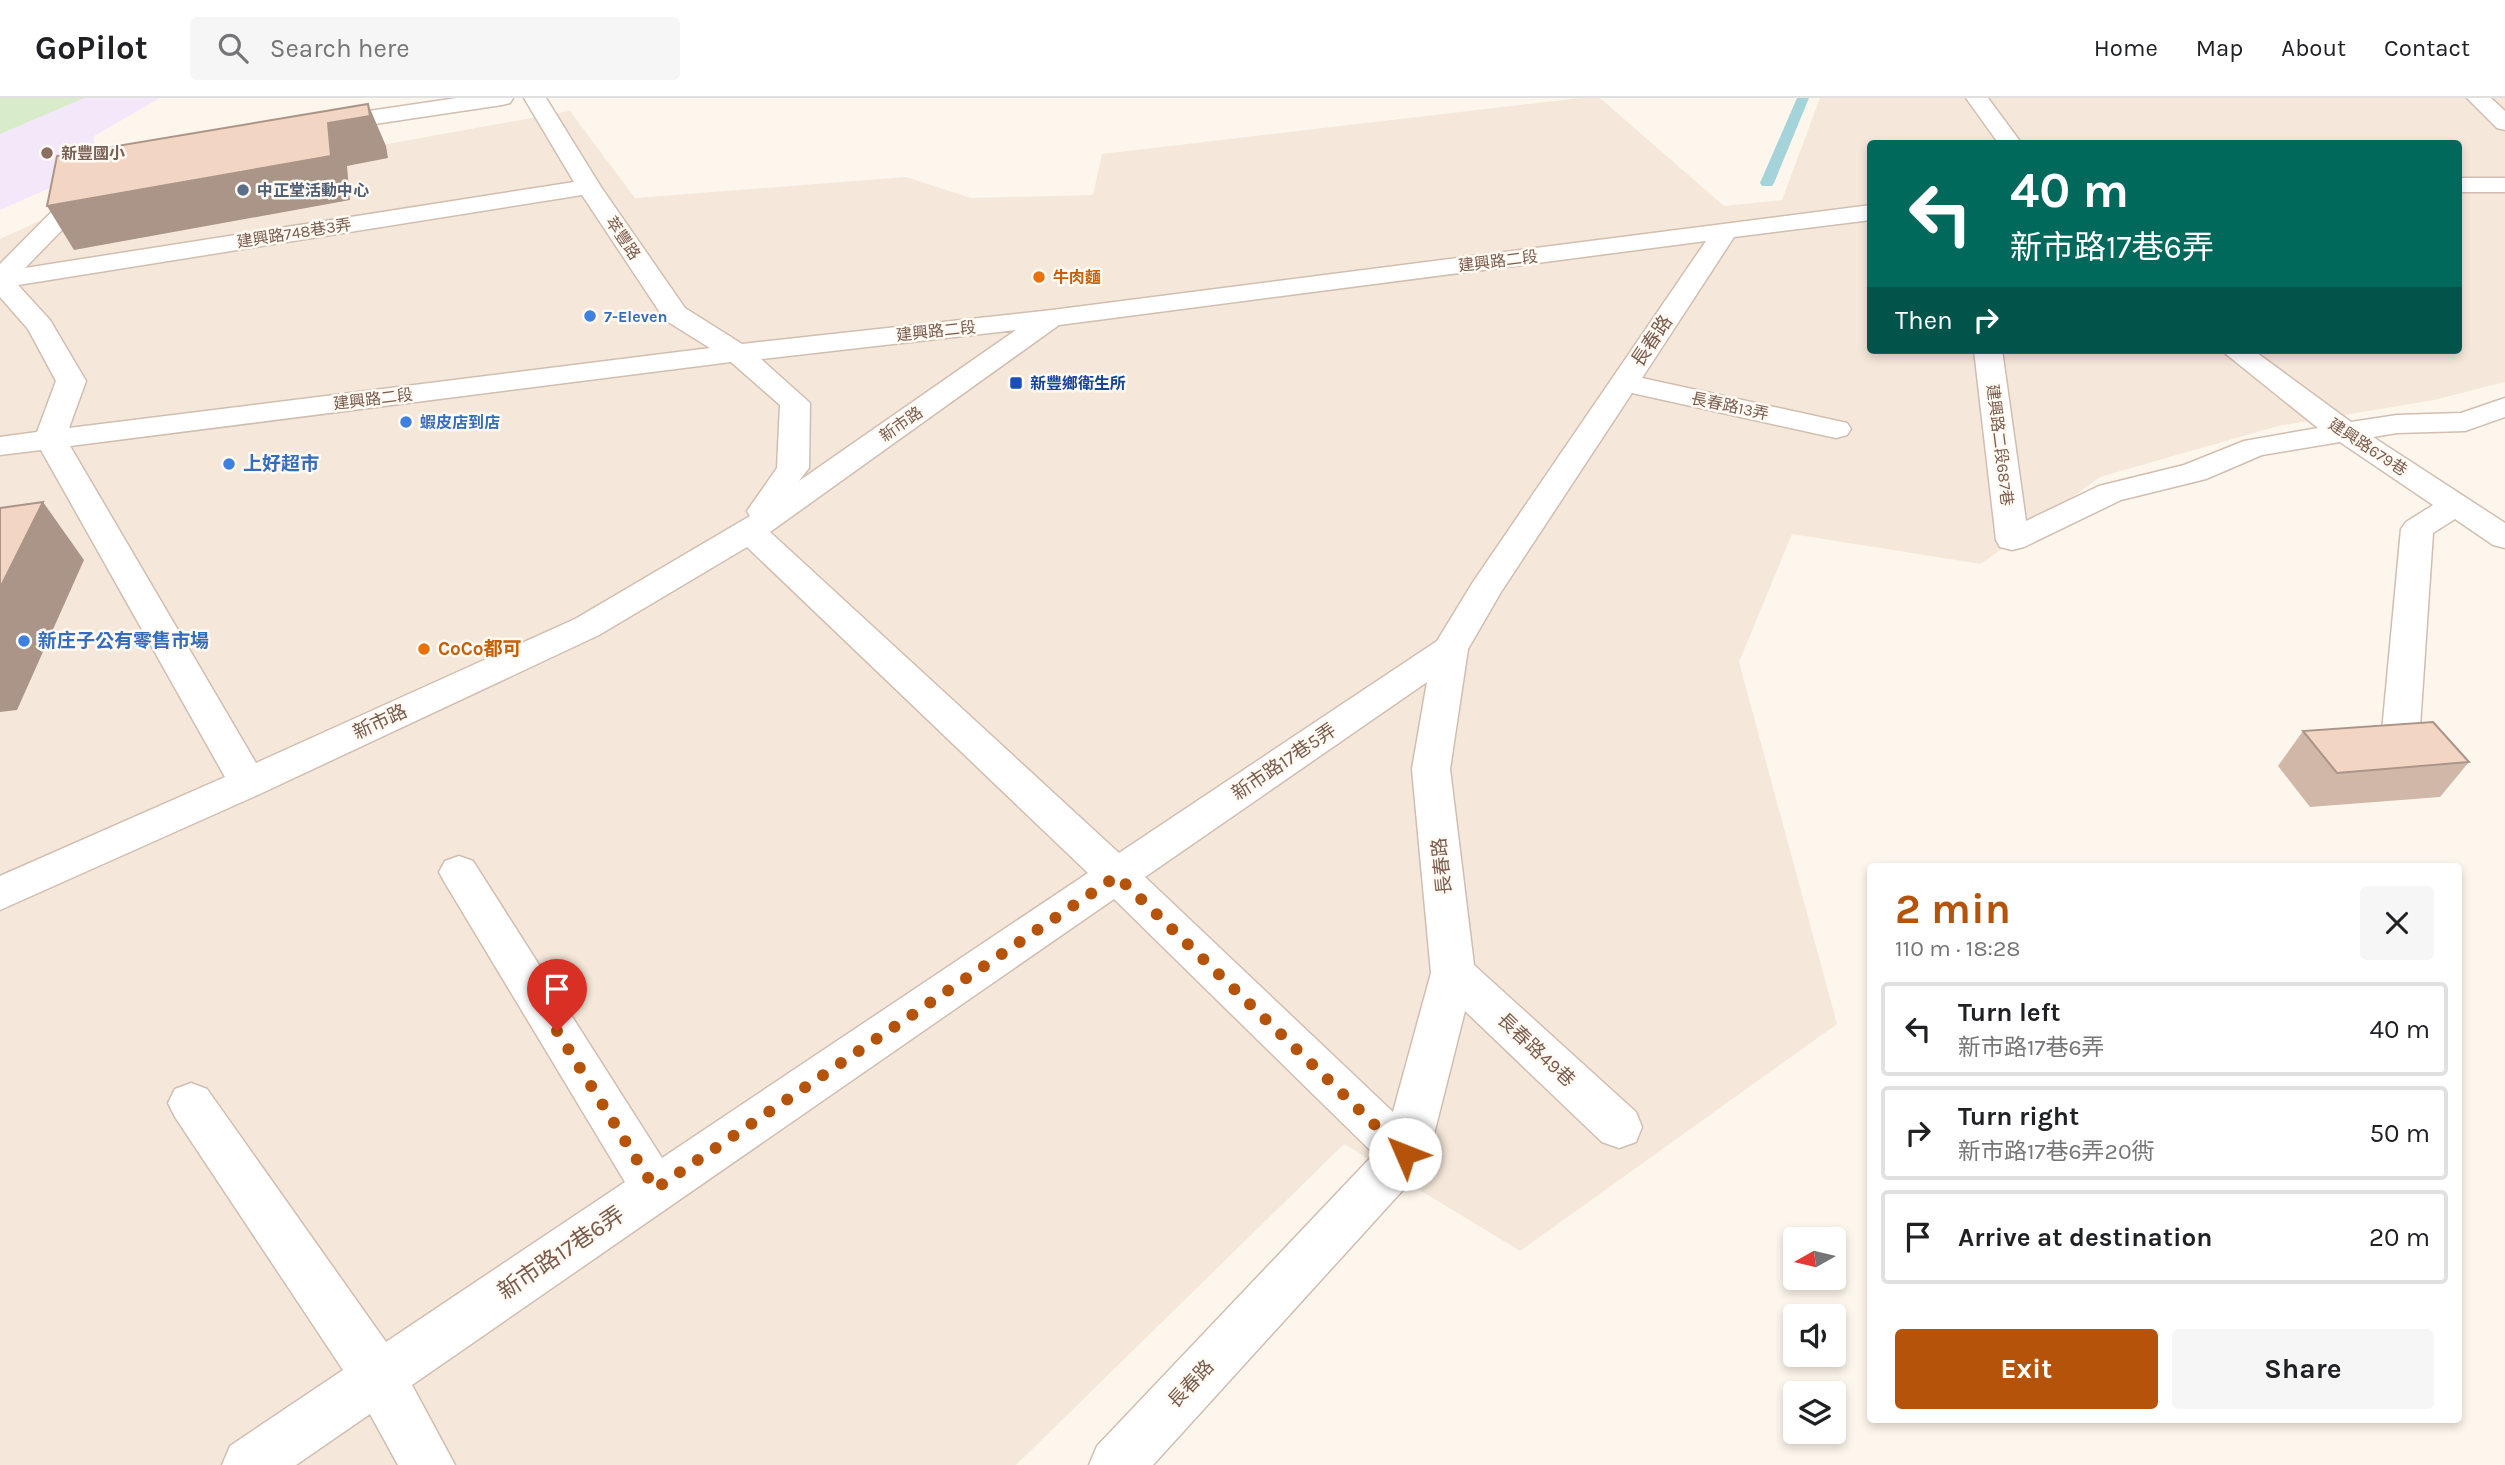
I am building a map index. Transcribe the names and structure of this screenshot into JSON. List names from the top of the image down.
{
  "streets": {
    "street": [
      "建興路748巷3弄",
      "萃豐路",
      "建興路二段",
      "長春路",
      "長春路13弄",
      "新市路",
      "建興路二段687巷",
      "建興路679巷",
      "新市路17巷5弄",
      "長春路49巷",
      "新市路17巷6弄"
    ]
  },
  "crossings": [
    ["建興路748巷3弄", "萃豐路"],
    ["萃豐路", "建興路二段"],
    ["萃豐路", "新市路"],
    ["建興路二段", "長春路"],
    ["建興路二段", "新市路"],
    ["長春路", "長春路13弄"],
    ["長春路", "新市路17巷5弄"],
    ["長春路", "長春路49巷"],
    ["建興路二段687巷", "建興路679巷"],
    ["新市路17巷5弄", "新市路17巷6弄"]
  ],
  "places": {
    "other": [
      "新豐國小",
      "中正堂活動中心",
      "牛肉麵",
      "7-Eleven",
      "蝦皮店到店",
      "上好超市",
      "新庄子公有零售市場",
      "CoCo都可"
    ],
    "transit": ["新豐鄉衛生所"]
  },
  "north": "left",
  "page": {
    "header": "GoPilot",
    "search": "Search here",
    "nav": [
      "Home",
      "Map",
      "About",
      "Contact"
    ],
    "turn": ["40 m", "新市路17巷6弄"],
    "then": "Then",
    "heading": ["2 min", "110 m · 18:28"],
    "list": [
      {
        "name": "Turn left",
        "note": "新市路17巷6弄",
        "value": "40 m"
      },
      {
        "name": "Turn right",
        "note": "新市路17巷6弄20衖",
        "value": "50 m"
      },
      {
        "name": "Arrive at destination",
        "value": "20 m"
      }
    ],
    "buttons": ["Exit", "Share"]
  }
}
